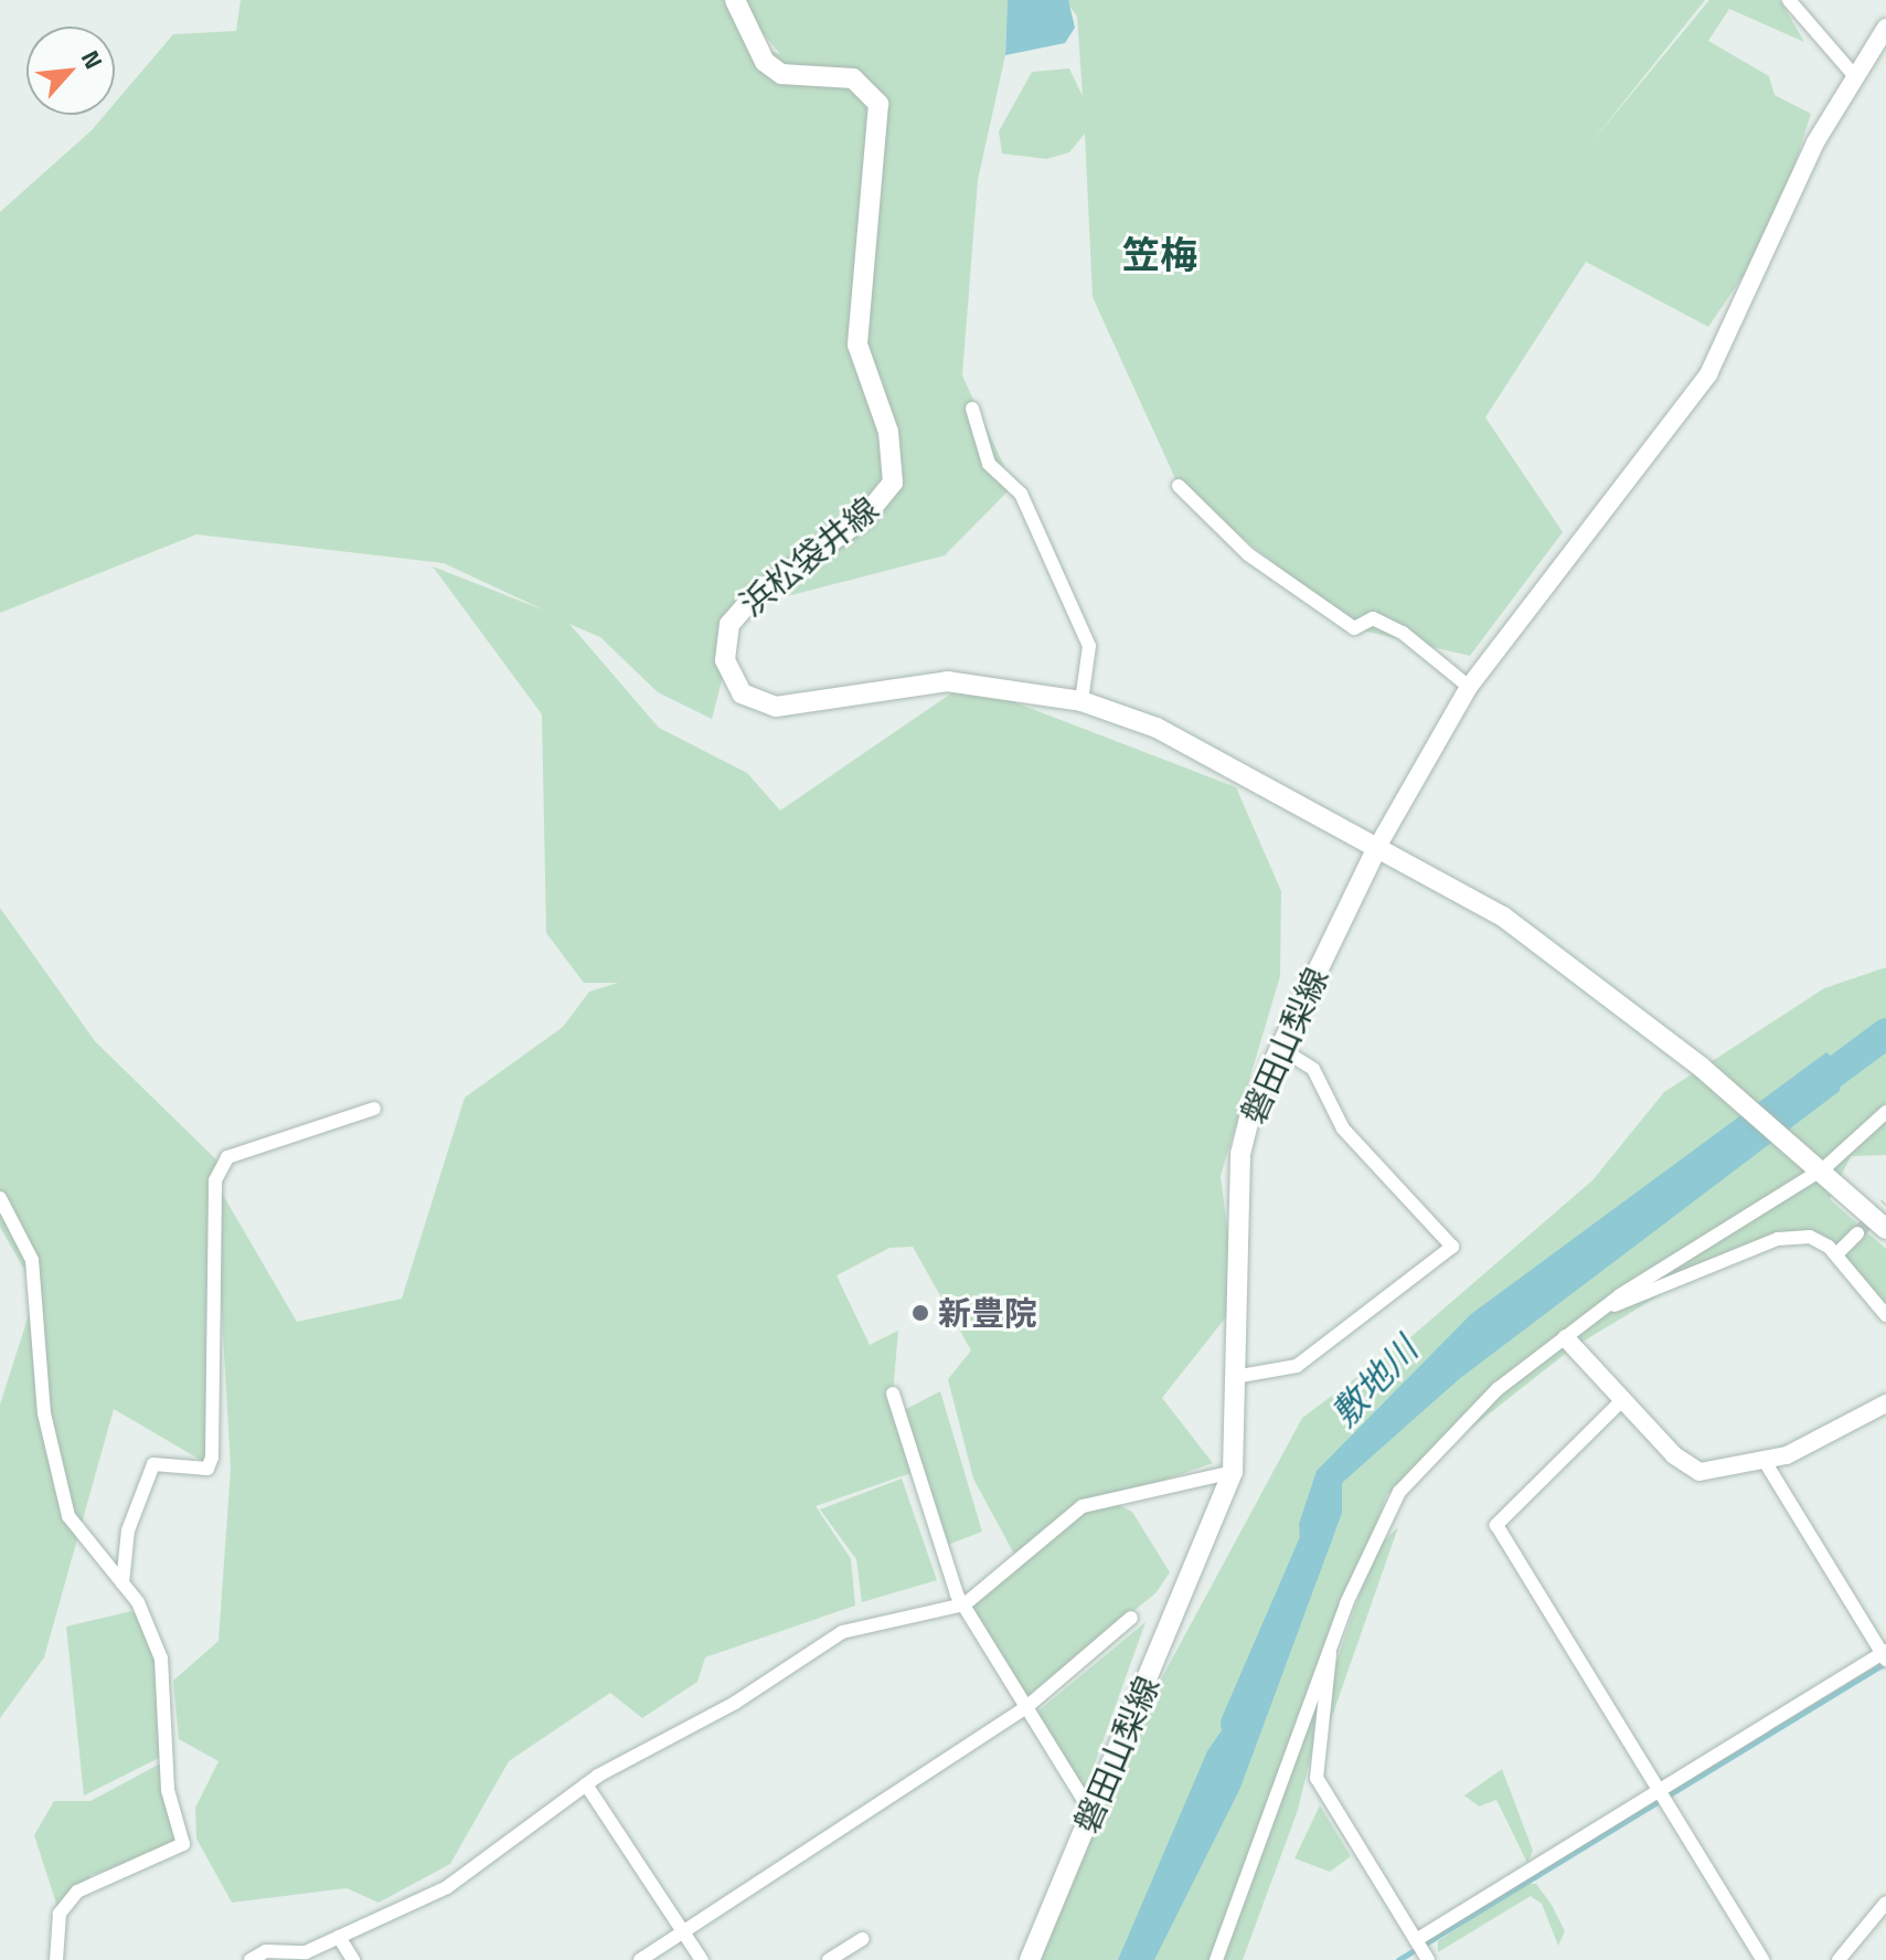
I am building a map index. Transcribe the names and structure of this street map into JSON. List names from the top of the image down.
{
  "streets": {
    "main road": ["浜松袋井線", "磐田山梨線"]
  },
  "crossings": [
    ["浜松袋井線", "磐田山梨線"]
  ],
  "districts": ["笠梅"],
  "water": ["敷地川"],
  "places": ["新豊院"],
  "north": "top right"
}
